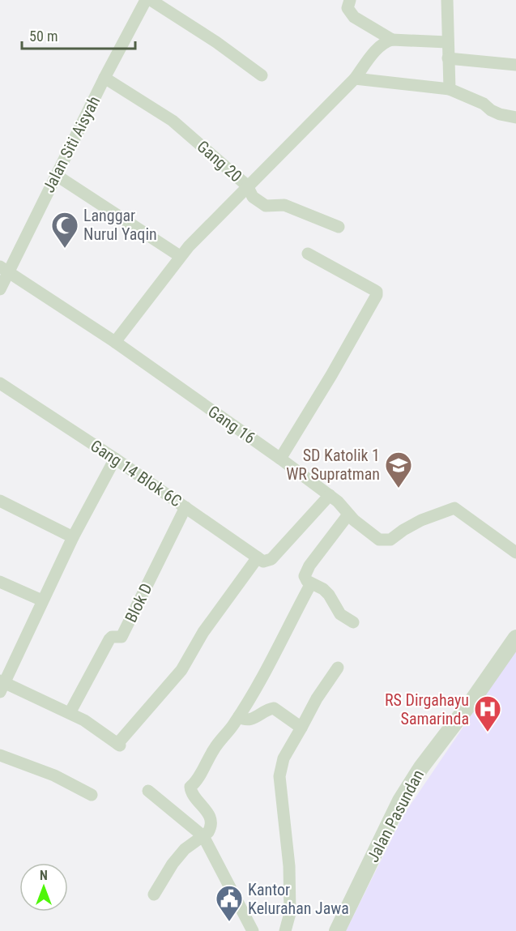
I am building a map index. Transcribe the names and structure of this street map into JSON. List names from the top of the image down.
{
  "streets": {
    "street": [
      "Jalan Siti Aisyah",
      "Gang 20",
      "Gang 16",
      "Gang 14 Blok 6C",
      "Blok D",
      "Jalan Pasundan"
    ]
  },
  "crossings": [
    ["Jalan Siti Aisyah", "Gang 20"],
    ["Jalan Siti Aisyah", "Gang 16"],
    ["Gang 16", "Gang 14 Blok 6C"],
    ["Gang 14 Blok 6C", "Blok D"]
  ],
  "places": {
    "mosque": ["Langgar Nurul Yaqin"],
    "school or university": ["SD Katolik 1 WR Supratman"],
    "hospital": ["RS Dirgahayu Samarinda"],
    "public building": ["Kantor Kelurahan Jawa"]
  },
  "scale_bar": "50 m",
  "north": "top"
}
